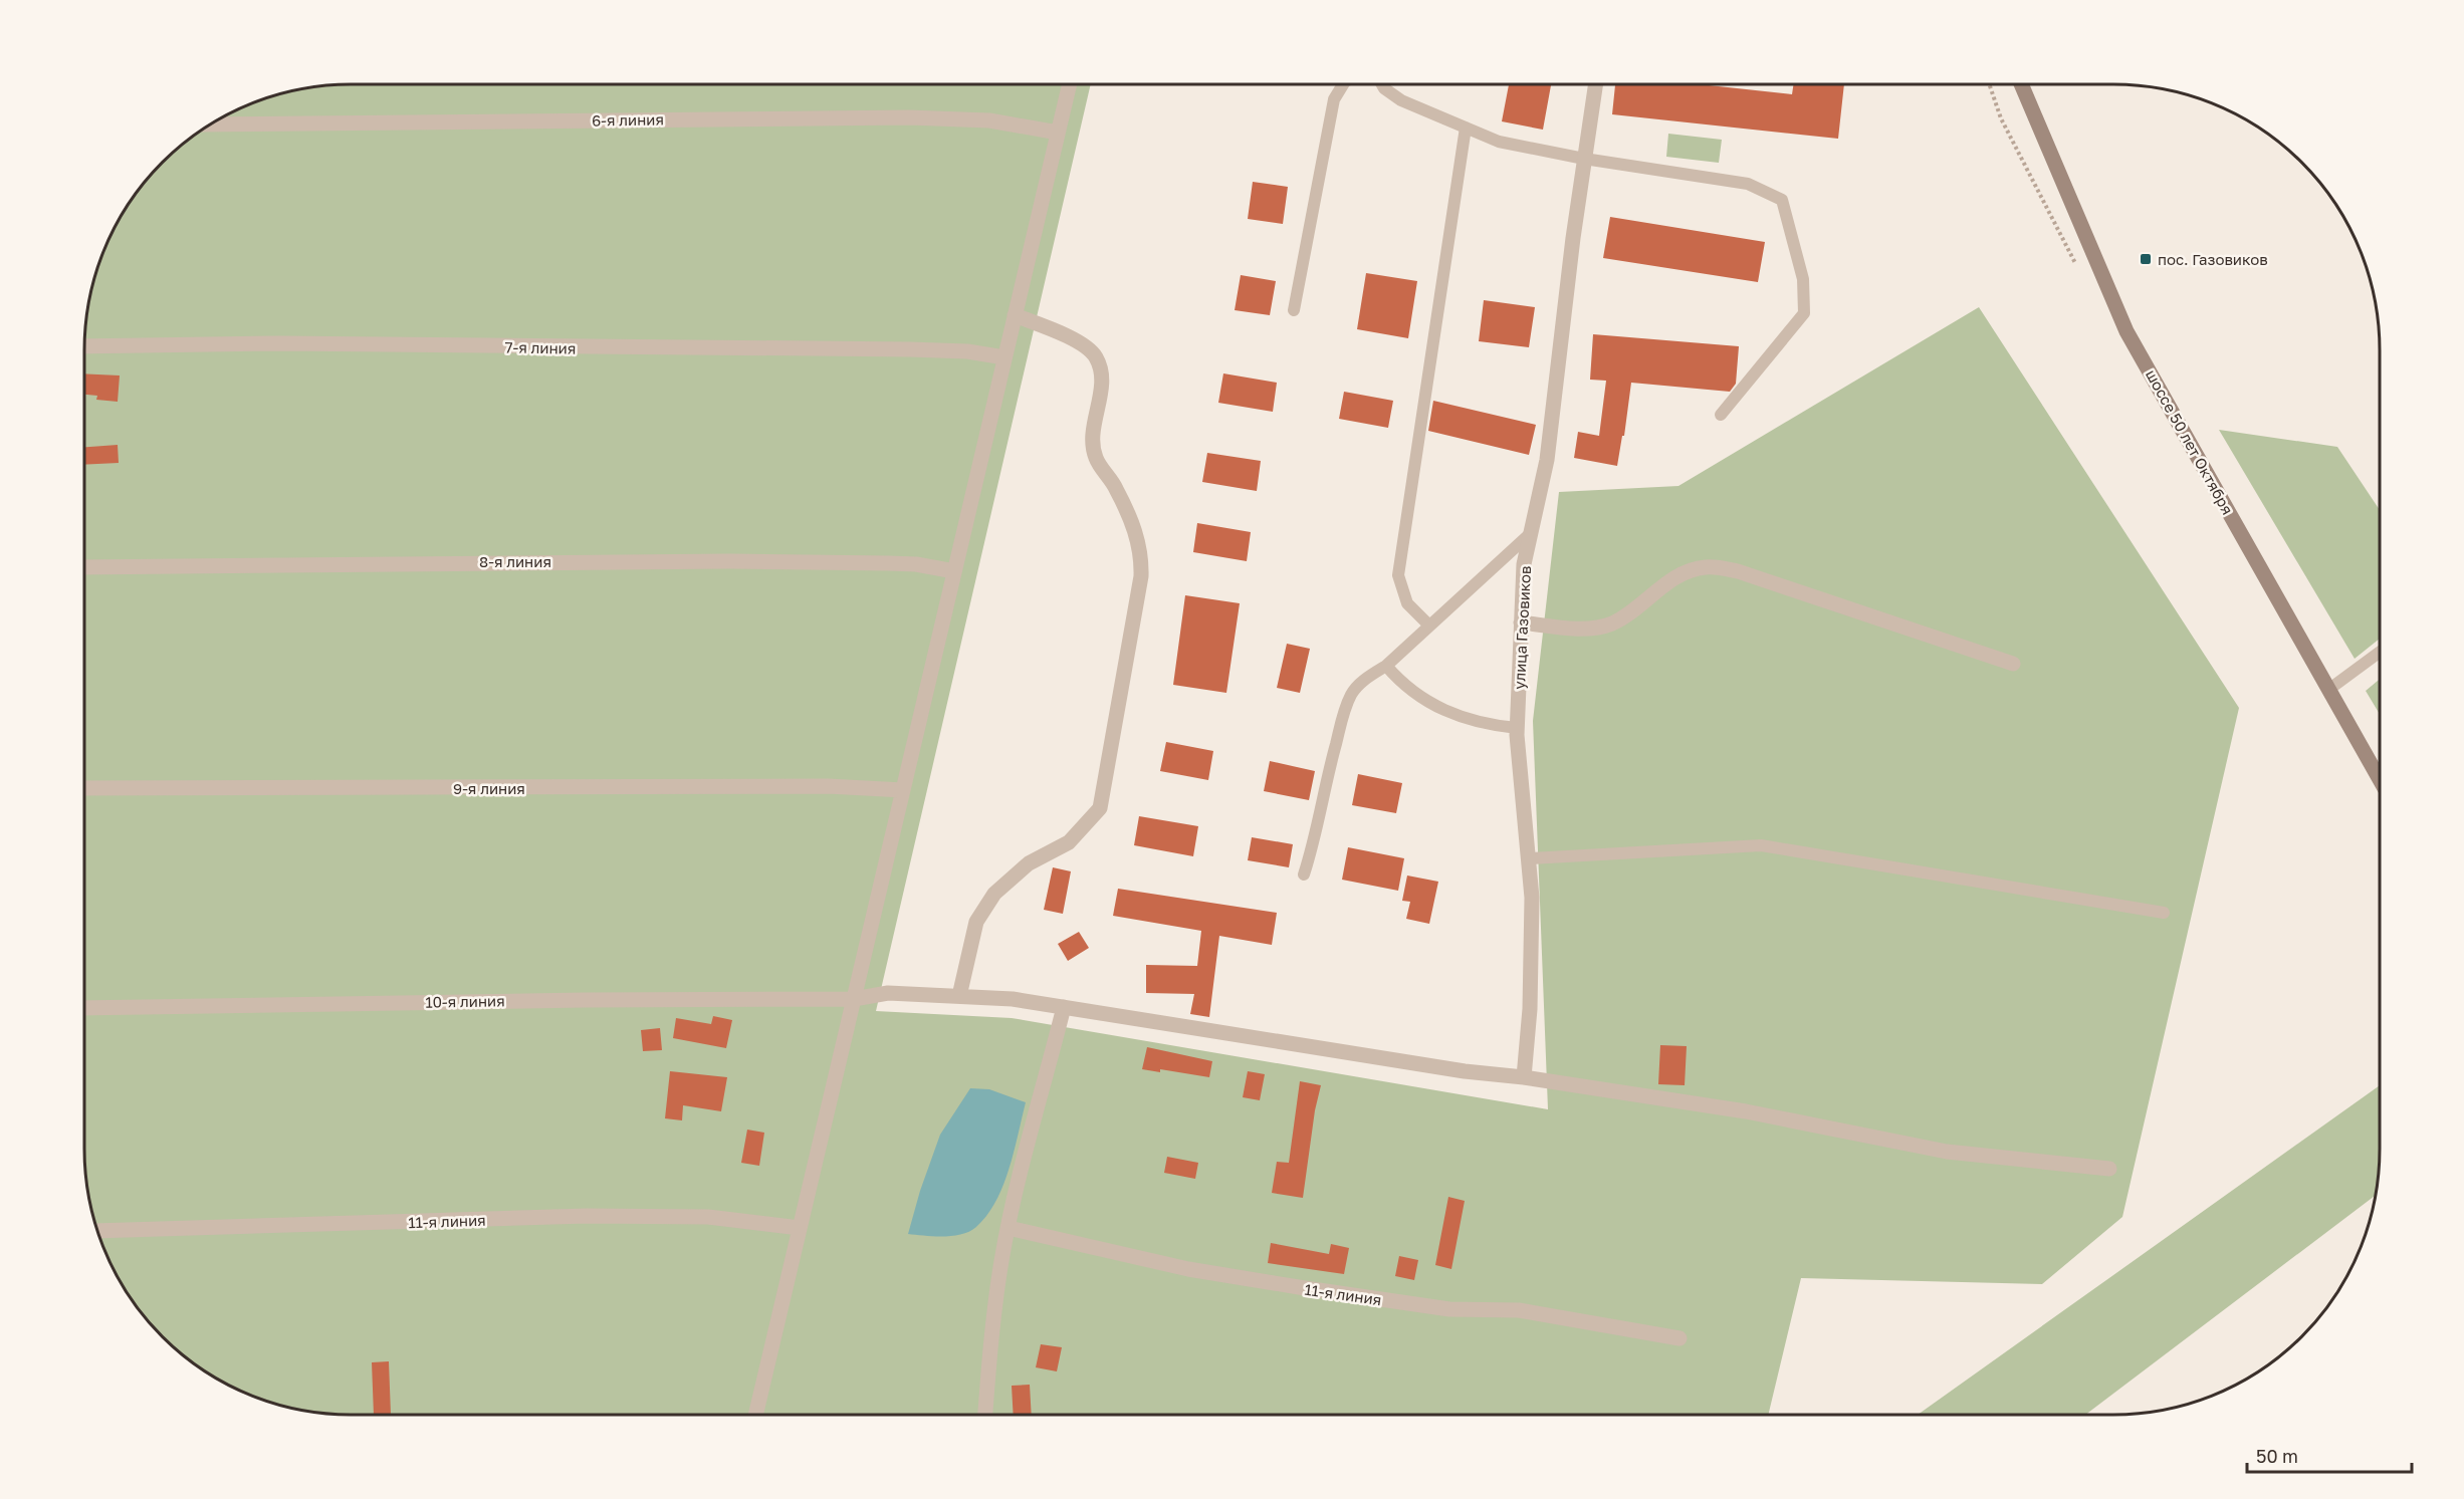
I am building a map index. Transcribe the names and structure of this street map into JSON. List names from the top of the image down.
{
  "streets": {
    "street": [
      "6-я линия",
      "7-я линия",
      "шоссе 50 лет Октября",
      "8-я линия",
      "улица Газовиков",
      "9-я линия",
      "10-я линия",
      "11-я линия"
    ]
  },
  "crossings": [
    ["улица Газовиков", "10-я линия"]
  ],
  "places": {
    "transit": ["пос. Газовиков"]
  },
  "scale_bar": "50 m"
}
